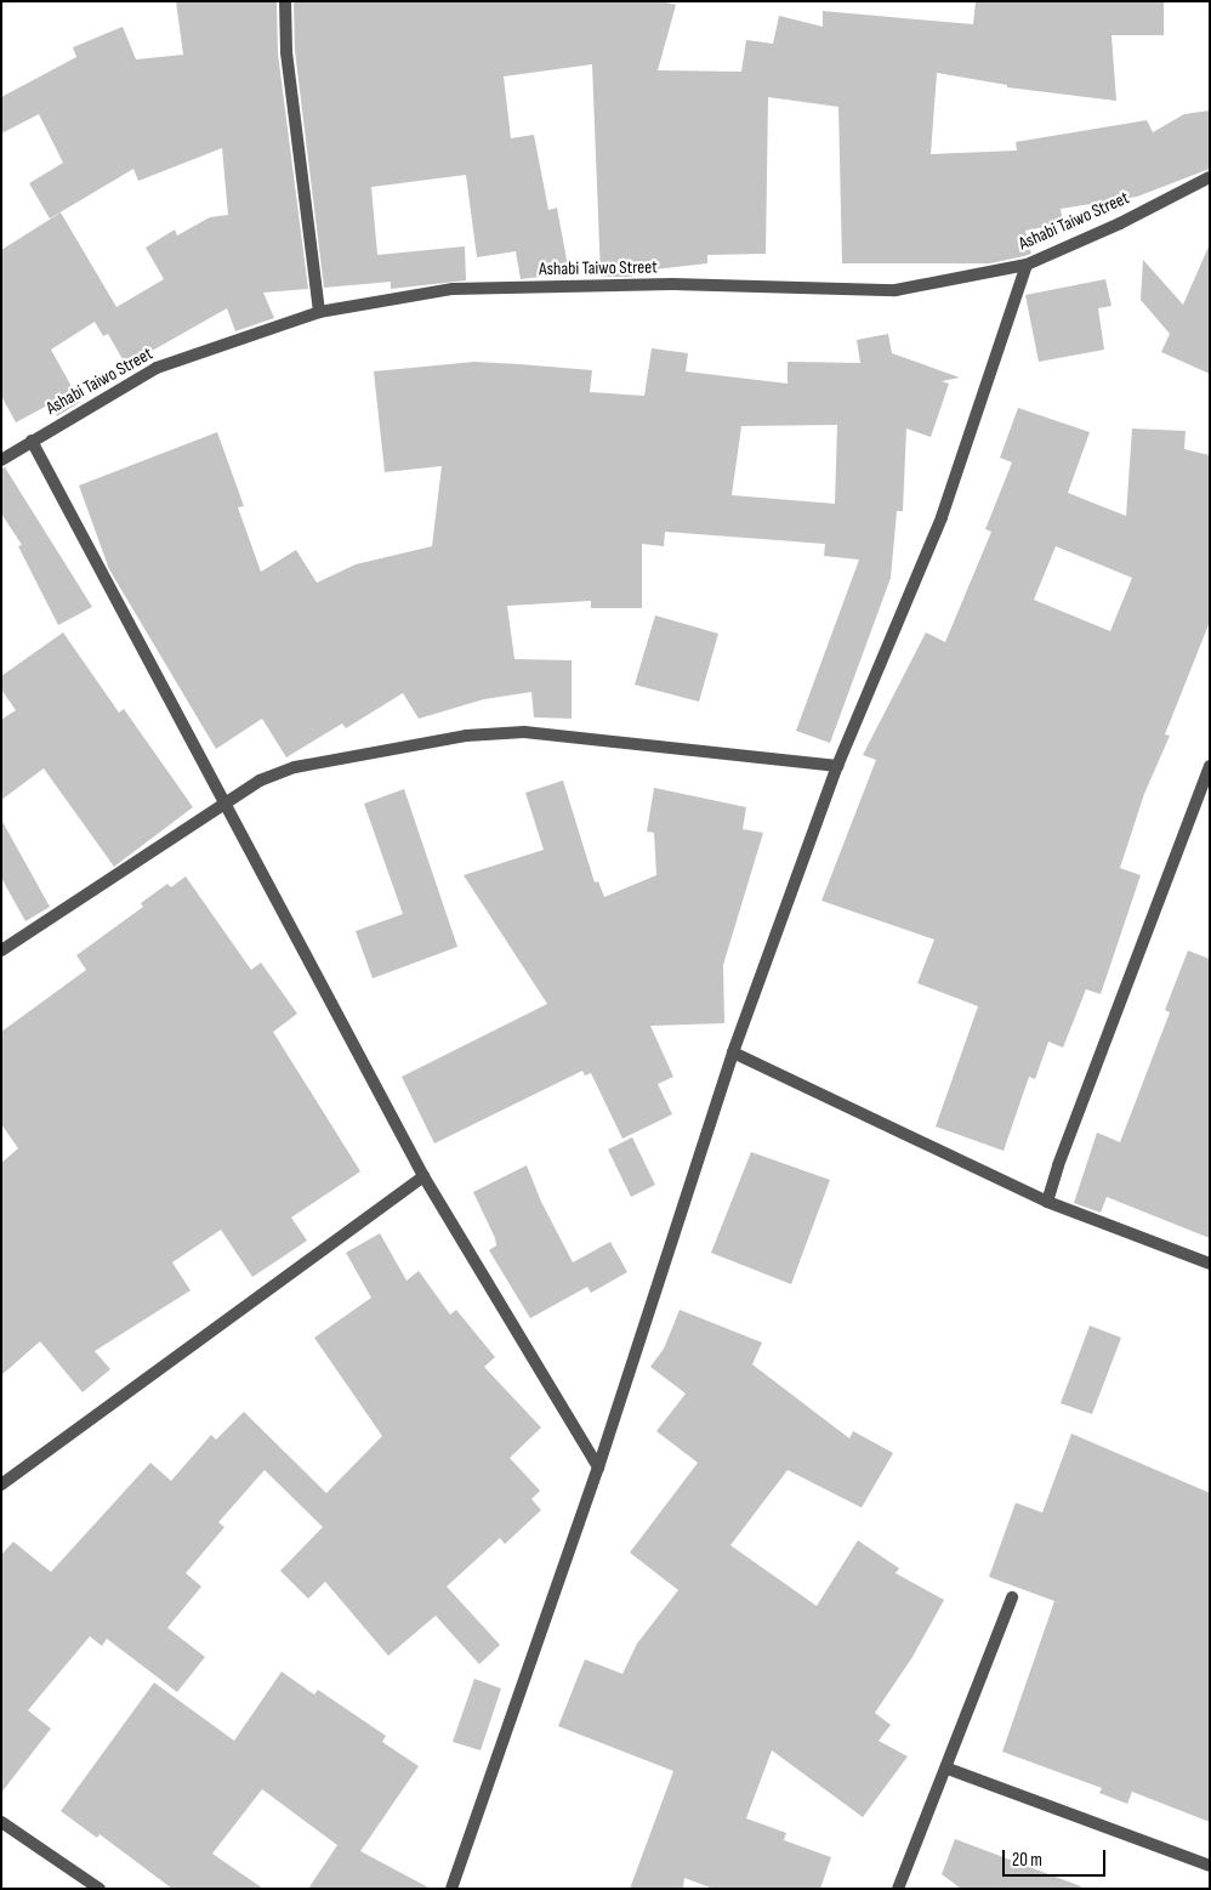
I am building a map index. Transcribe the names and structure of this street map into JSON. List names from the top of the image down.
{
  "streets": {
    "street": ["Ashabi Taiwo Street"]
  },
  "scale_bar": "20 m"
}
